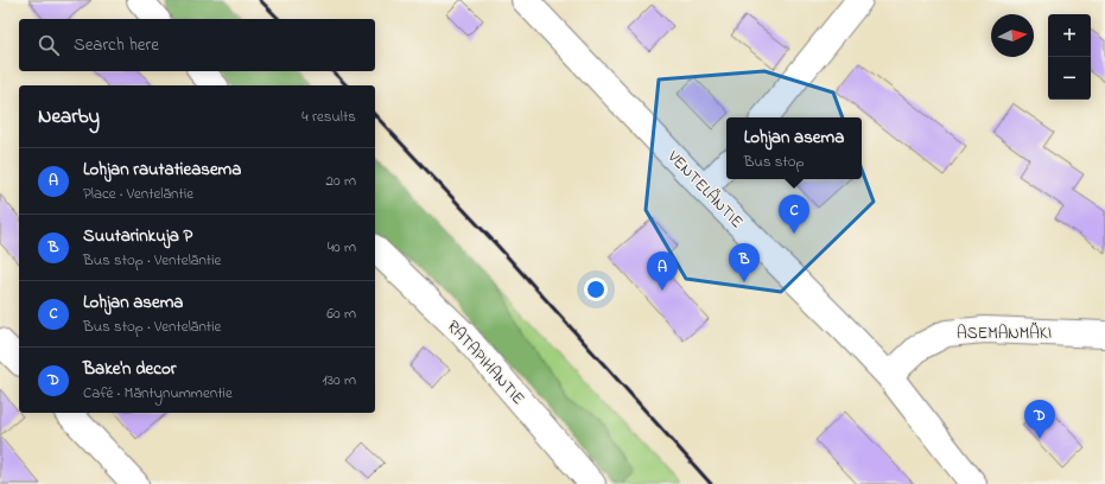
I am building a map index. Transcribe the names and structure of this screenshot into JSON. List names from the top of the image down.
{
  "streets": {
    "street": ["VENTELÄNTIE", "ASEMANMÄKI", "RATAPIHANTIE"]
  },
  "crossings": [
    ["VENTELÄNTIE", "ASEMANMÄKI"]
  ],
  "north": "right",
  "page": {
    "map_buttons": ["+", "−"],
    "search": "Search here",
    "heading": ["Nearby", "4 results"],
    "popup": ["Lohjan asema", "Bus stop"],
    "list": [
      {
        "mark": "A",
        "name": "Lohjan rautatieasema",
        "note": "Place · Venteläntie",
        "value": "20 m"
      },
      {
        "mark": "B",
        "name": "Suutarinkuja P",
        "note": "Bus stop · Venteläntie",
        "value": "40 m"
      },
      {
        "mark": "C",
        "name": "Lohjan asema",
        "note": "Bus stop · Venteläntie",
        "value": "60 m"
      },
      {
        "mark": "D",
        "name": "Bake'n decor",
        "note": "Café · Mäntynummentie",
        "value": "130 m"
      }
    ],
    "pins": [
      "C",
      "B",
      "A",
      "D"
    ]
  }
}
